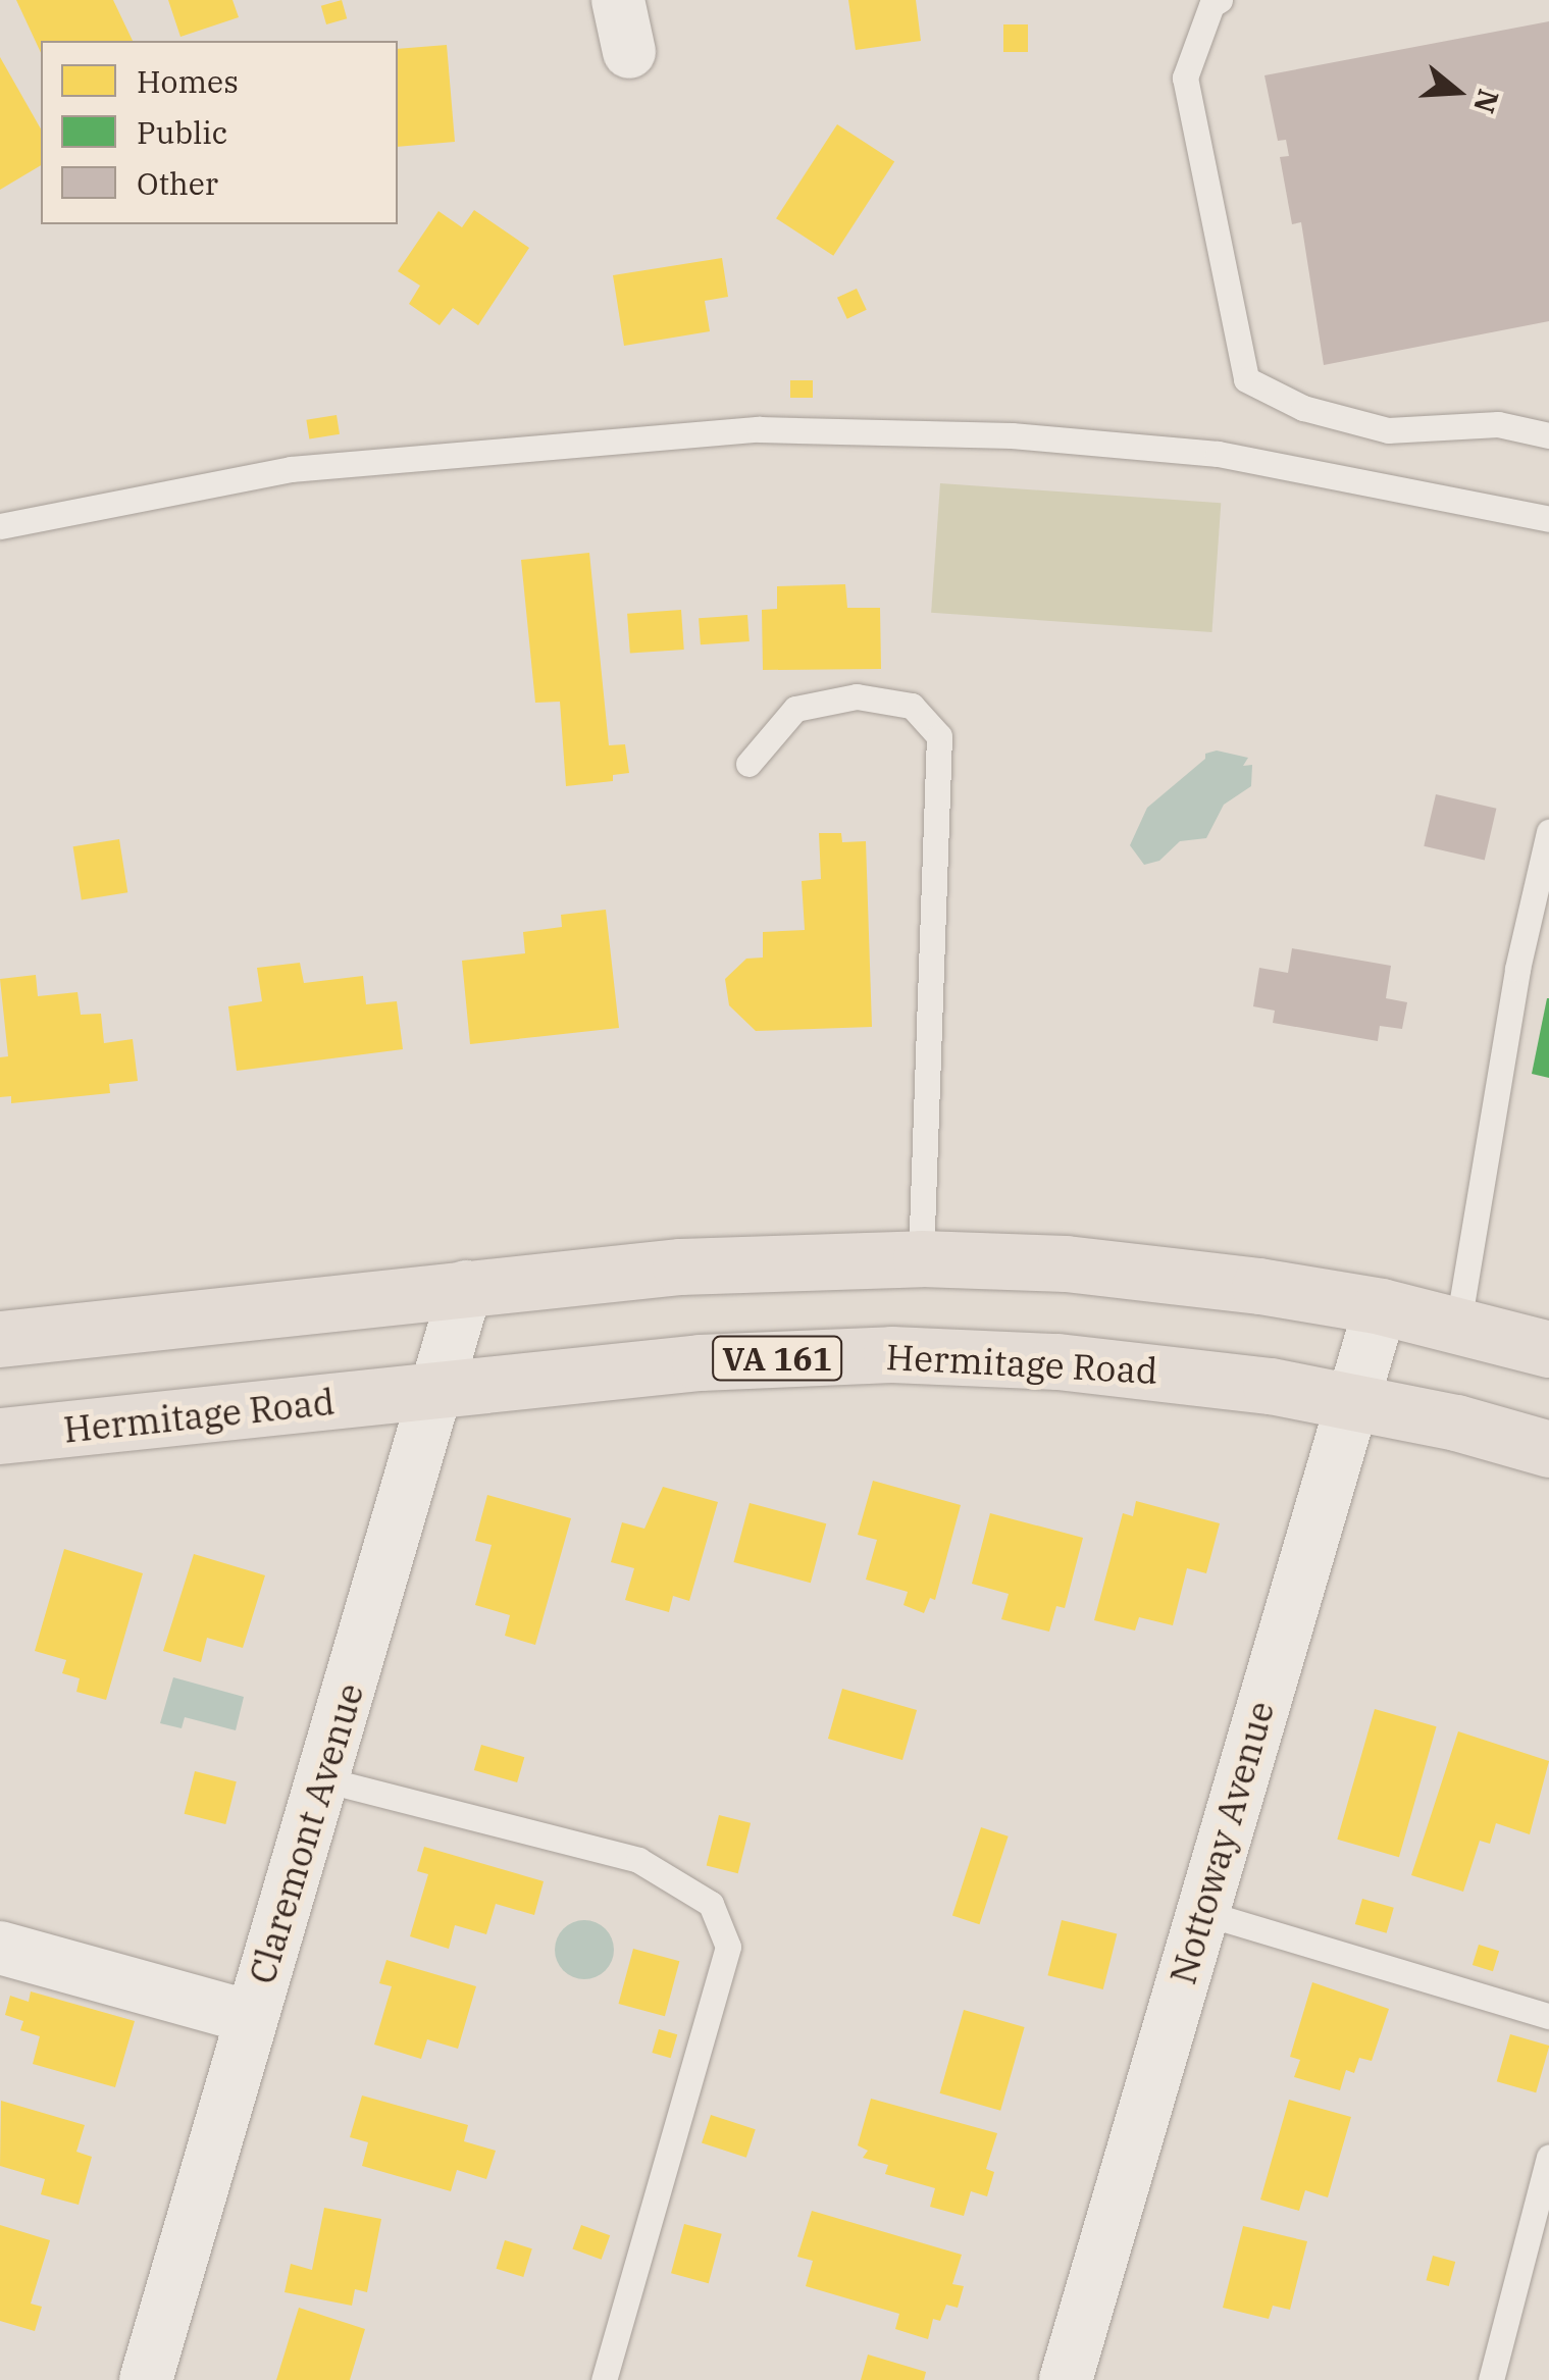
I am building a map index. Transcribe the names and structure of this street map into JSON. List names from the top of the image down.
{
  "streets": {
    "main road": ["VA 161", "Hermitage Road"],
    "street": ["Claremont Avenue", "Nottoway Avenue"]
  },
  "crossings": [
    ["Hermitage Road", "Claremont Avenue"],
    ["Hermitage Road", "Nottoway Avenue"]
  ],
  "legend": ["Homes", "Public", "Other"],
  "north": "right"
}
